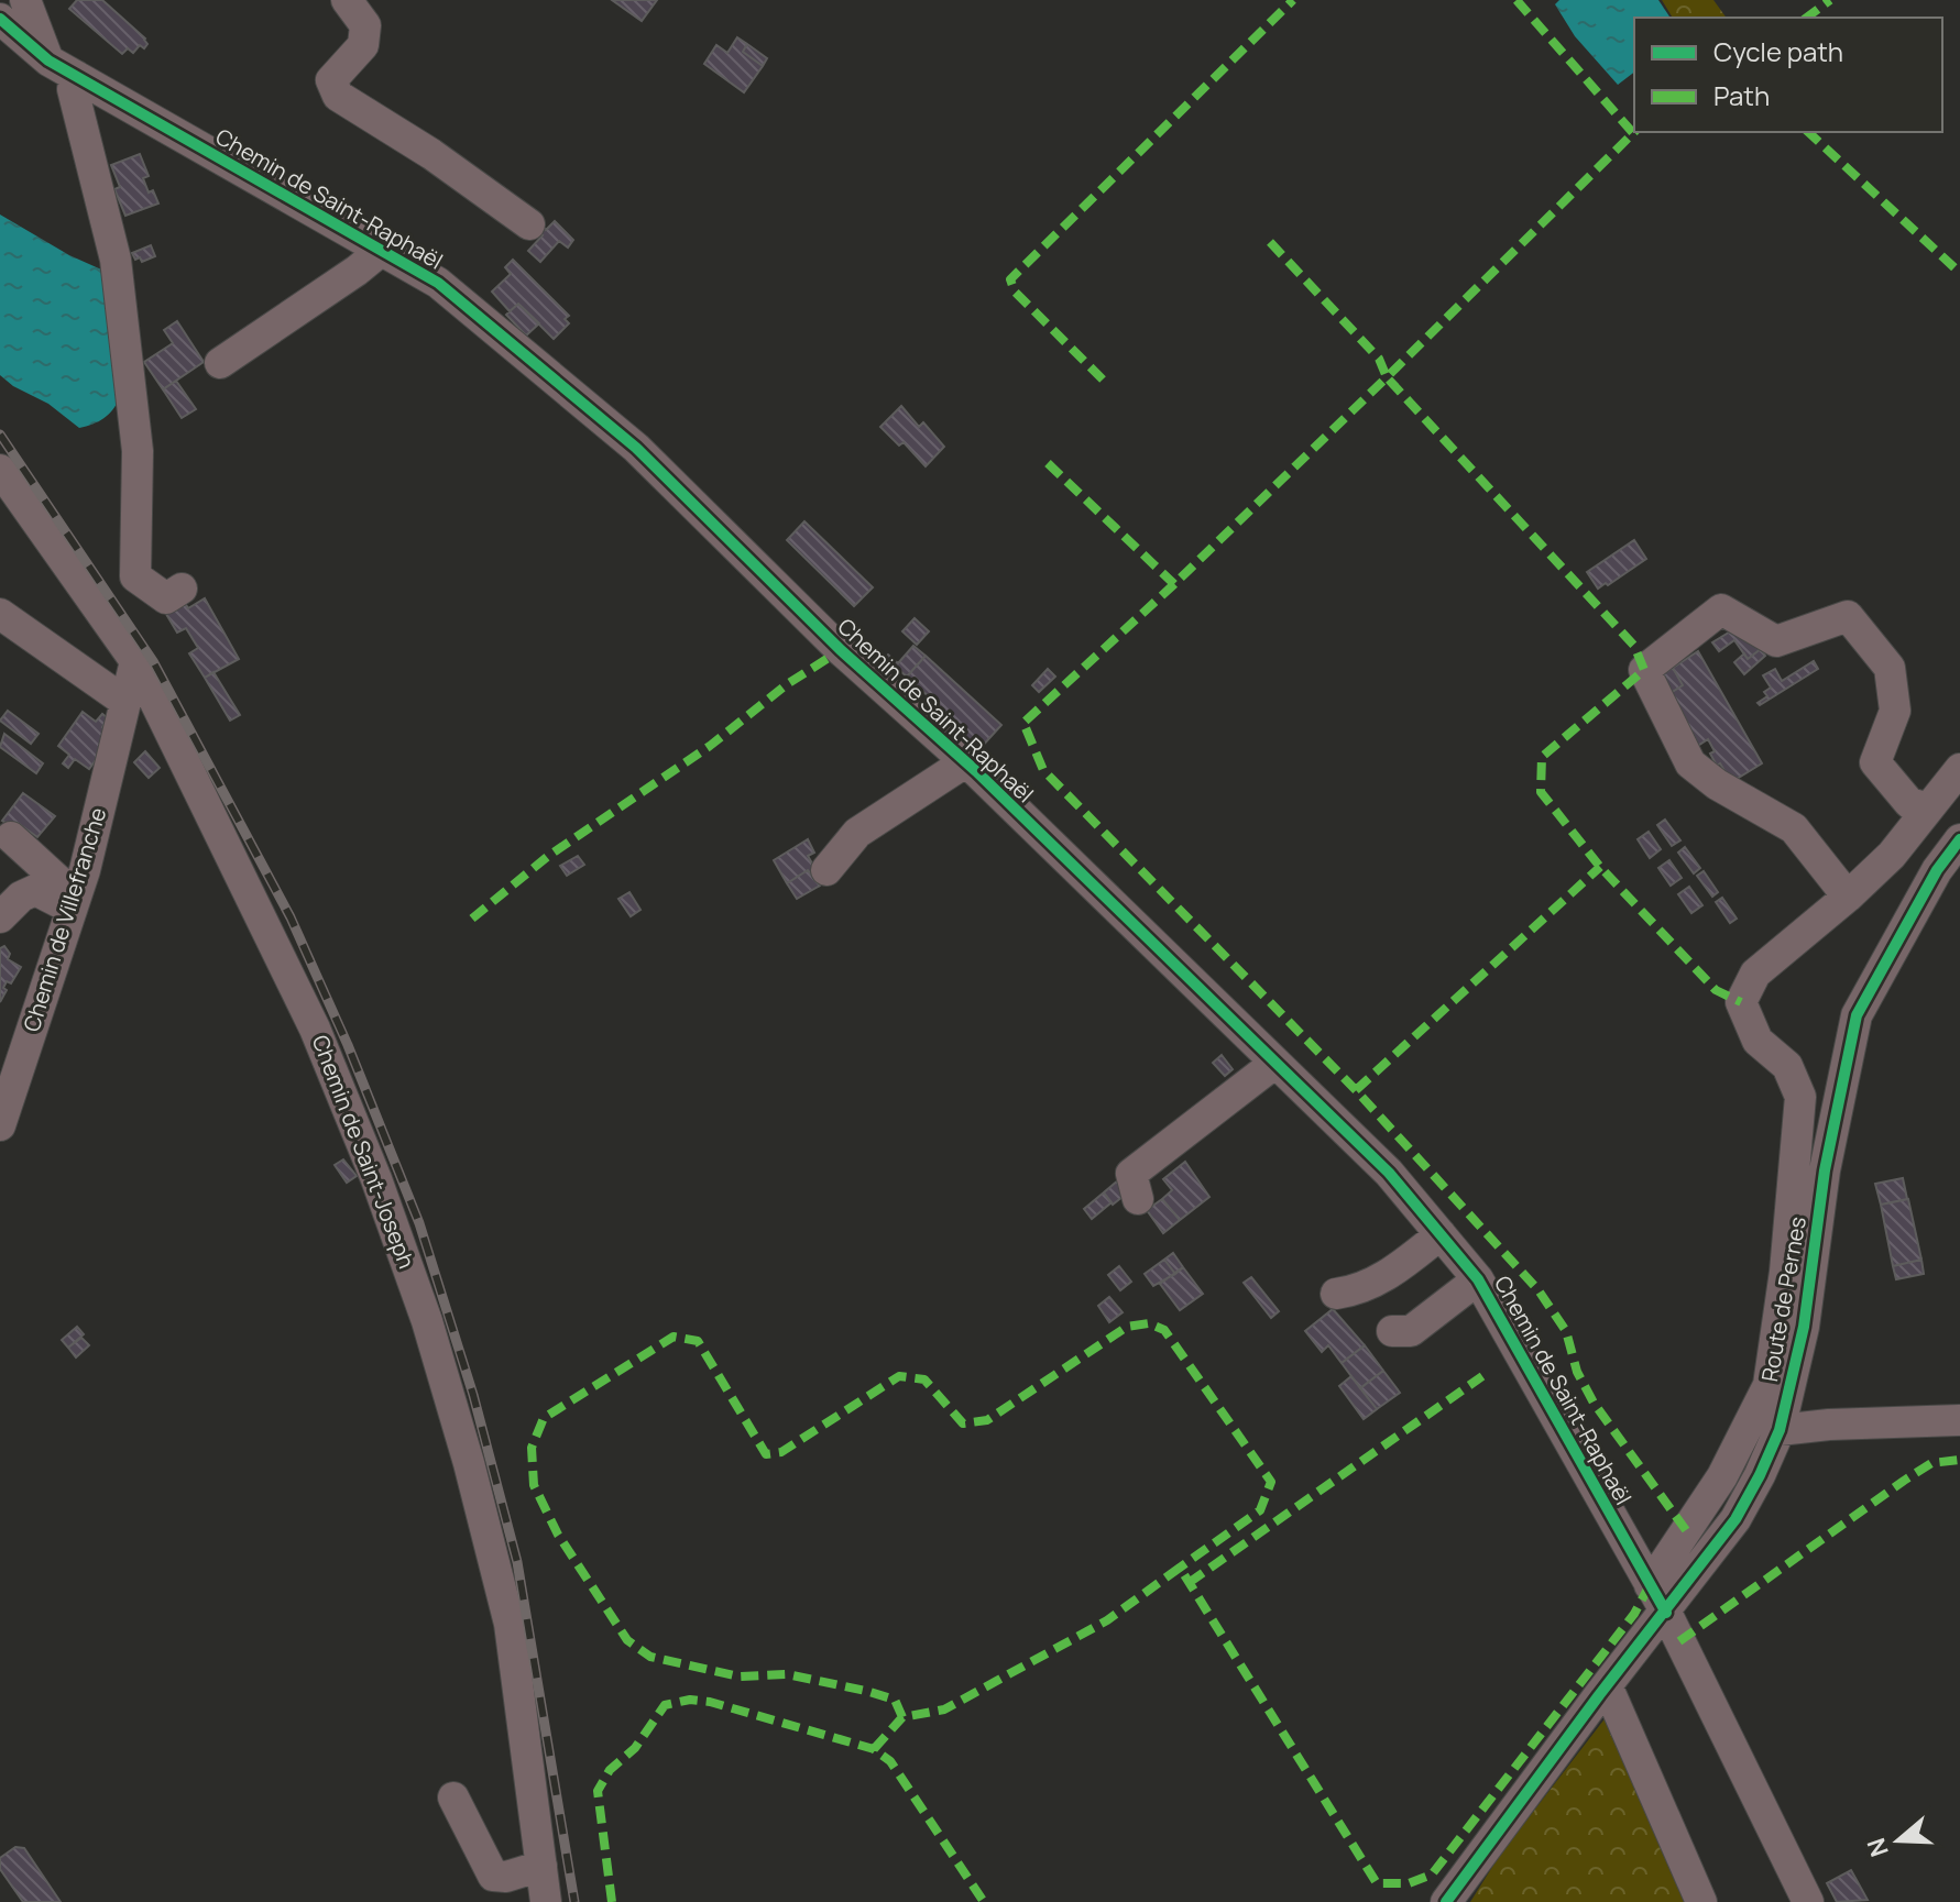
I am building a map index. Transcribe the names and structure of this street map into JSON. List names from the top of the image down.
{
  "streets": {
    "street": [
      "Chemin de Saint-Raphaël",
      "Chemin de Villefranche",
      "Chemin de Saint-Joseph",
      "Route de Pernes"
    ]
  },
  "crossings": [
    ["Chemin de Saint-Raphaël", "Route de Pernes"],
    ["Chemin de Villefranche", "Chemin de Saint-Joseph"]
  ],
  "legend": ["Cycle path", "Path"],
  "north": "left"
}
